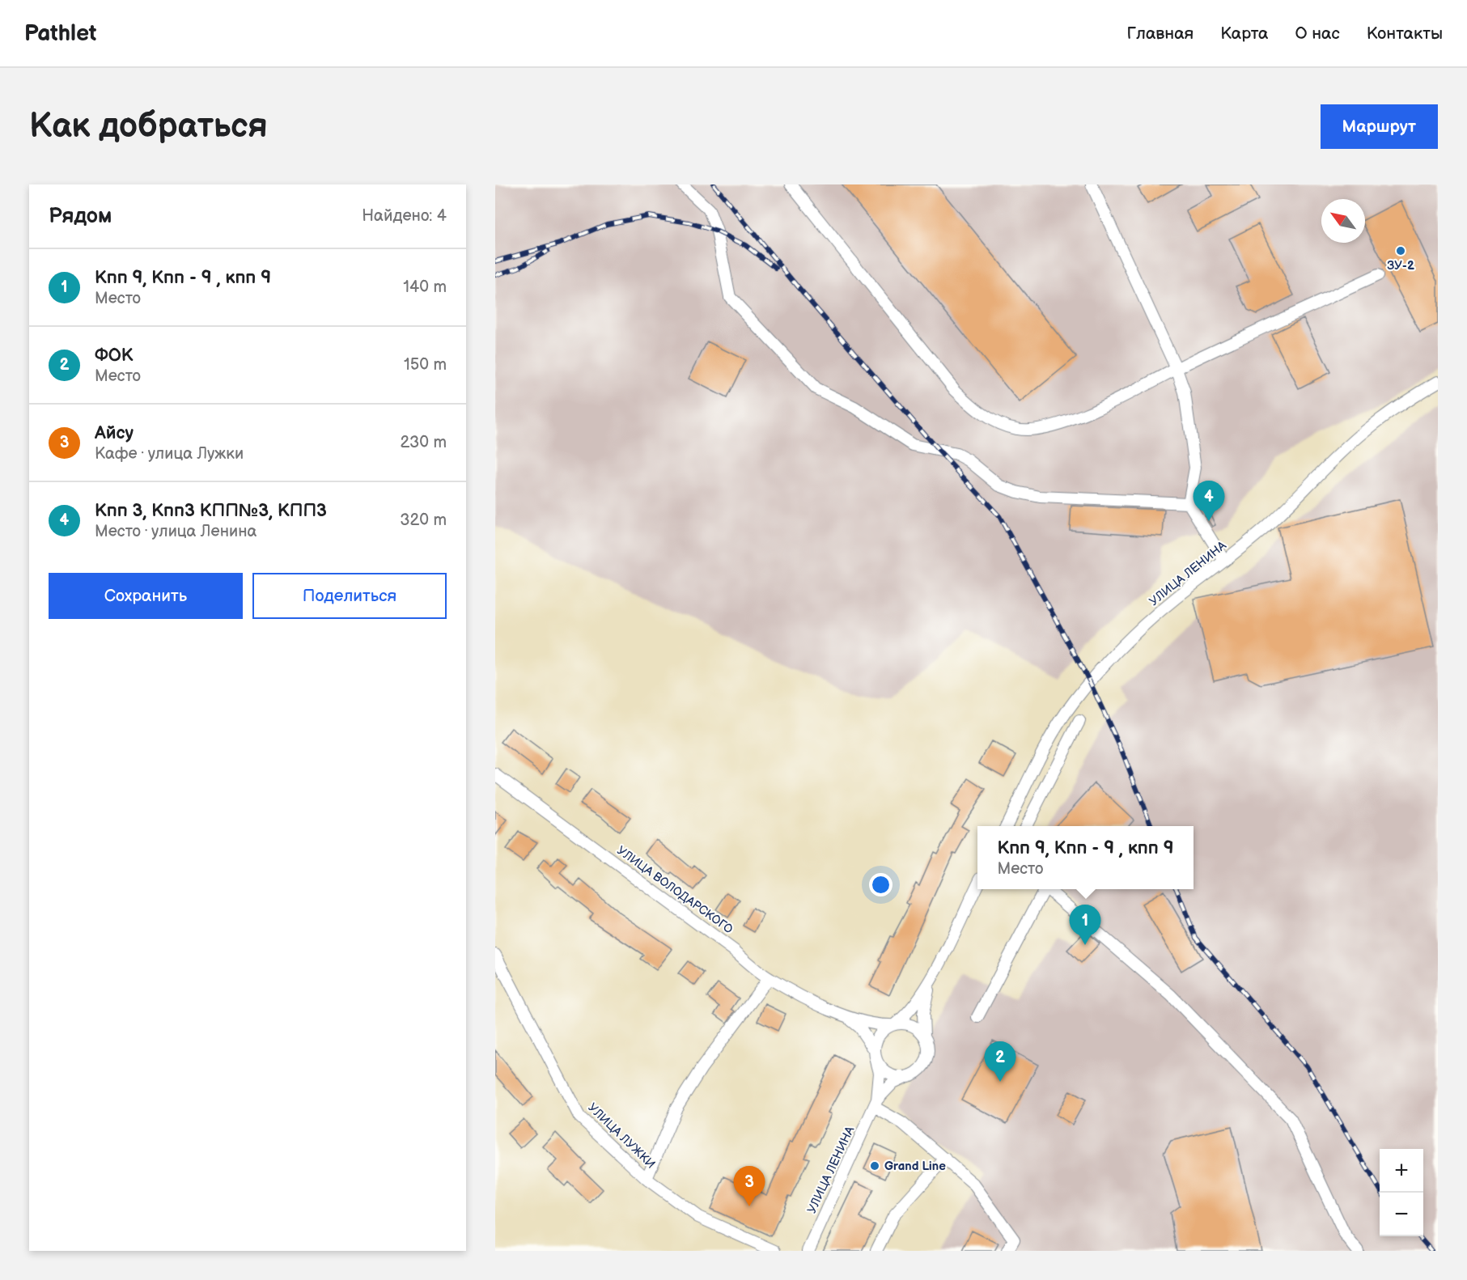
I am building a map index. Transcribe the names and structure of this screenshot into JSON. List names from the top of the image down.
{
  "streets": {
    "street": ["УЛИЦА ЛЕНИНА", "УЛИЦА ВОЛОДАРСКОГО", "УЛИЦА ЛУЖКИ"]
  },
  "places": ["ЗУ-2", "Grand Line"],
  "north": "top left",
  "page": {
    "header": "Pathlet",
    "nav": [
      "Главная",
      "Карта",
      "О нас",
      "Контакты"
    ],
    "buttons": [
      "Маршрут",
      ["Сохранить", "Поделиться"]
    ],
    "title": "Как добраться",
    "heading": ["Рядом", "Найдено: 4"],
    "list": [
      {
        "mark": "1",
        "name": "Кпп 9, Кпп - 9 , кпп 9",
        "note": "Место",
        "value": "140 m"
      },
      {
        "mark": "2",
        "name": "ФОК",
        "note": "Место",
        "value": "150 m"
      },
      {
        "mark": "3",
        "name": "Айсу",
        "note": "Кафе · улица Лужки",
        "value": "230 m"
      },
      {
        "mark": "4",
        "name": "Кпп 3, Кпп3 КПП№3, КПП3",
        "note": "Место · улица Ленина",
        "value": "320 m"
      }
    ],
    "pins": [
      "4",
      "1",
      "2",
      "3"
    ],
    "popup": ["Кпп 9, Кпп - 9 , кпп 9", "Место"],
    "map_buttons": ["+", "−"]
  }
}
